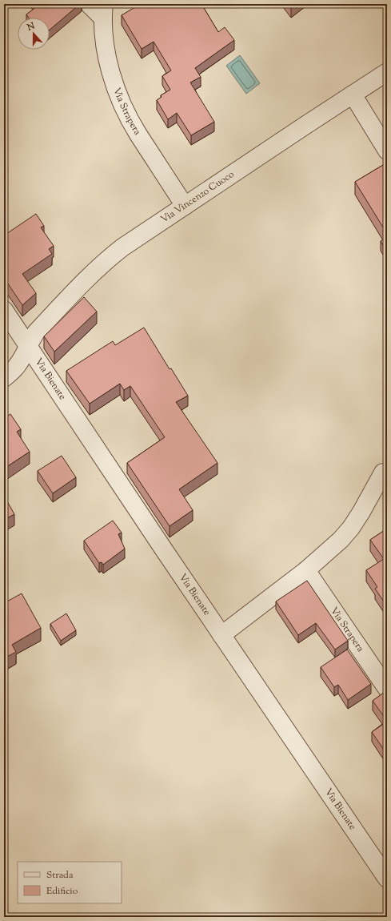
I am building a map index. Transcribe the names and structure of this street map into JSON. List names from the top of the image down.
{
  "streets": {
    "street": ["Via Strapera", "Via Vincenzo Cuoco", "Via Bienate"]
  },
  "crossings": [
    ["Via Strapera", "Via Vincenzo Cuoco"],
    ["Via Vincenzo Cuoco", "Via Bienate"]
  ],
  "legend": ["Strada", "Edificio"],
  "north": "top"
}
